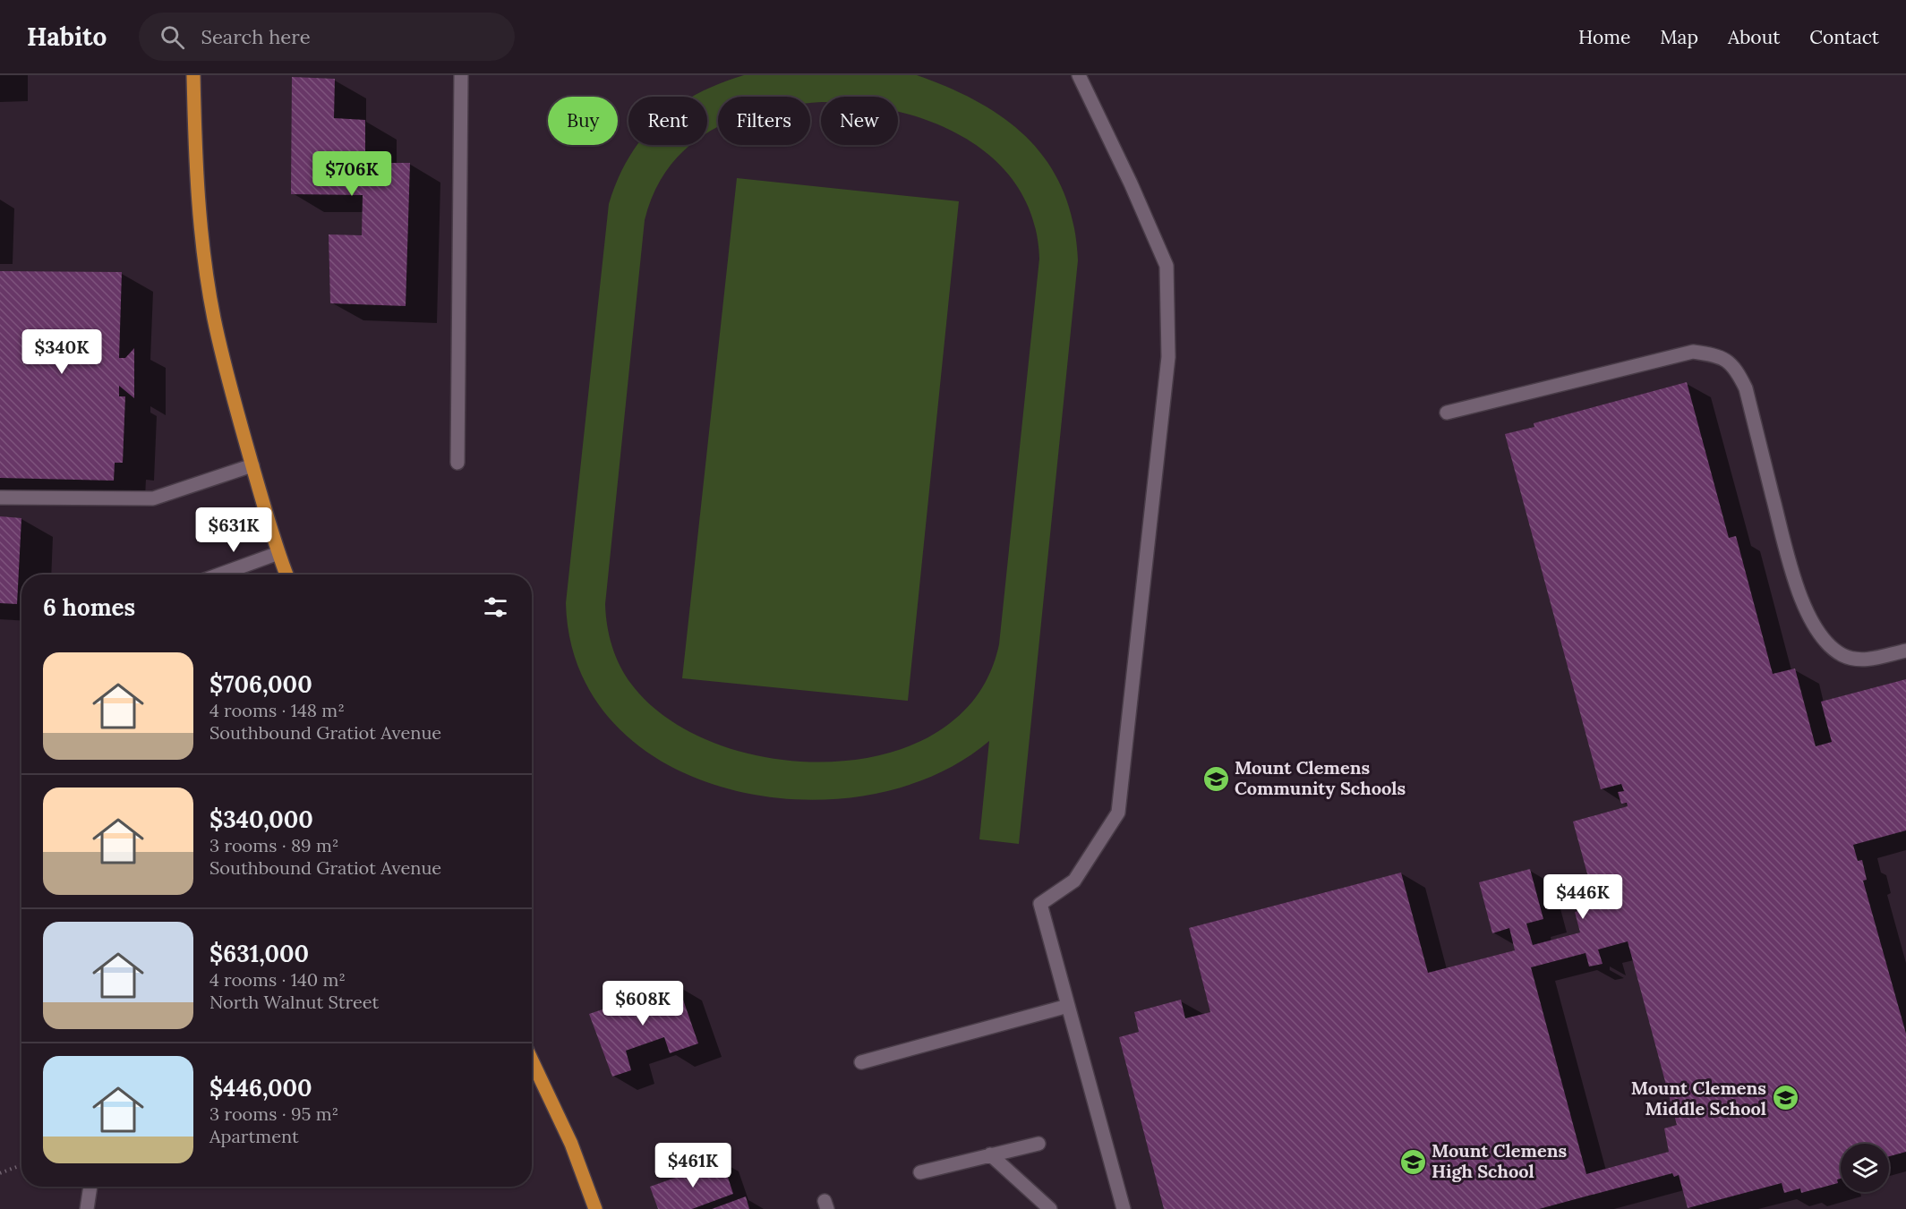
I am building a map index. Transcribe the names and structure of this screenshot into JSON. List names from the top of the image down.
{
  "places": {
    "school or university": ["Mount Clemens Community Schools", "Mount Clemens Middle School", "Mount Clemens High School"]
  },
  "page": {
    "header": "Habito",
    "search": "Search here",
    "nav": [
      "Home",
      "Map",
      "About",
      "Contact"
    ],
    "chip": [
      "Buy",
      "Rent",
      "Filters",
      "New"
    ],
    "price": [
      "$706K",
      "$340K",
      "$631K",
      "$446K",
      "$608K",
      "$461K"
    ],
    "heading": "6 homes",
    "list": [
      {
        "name": "$706,000",
        "note": "4 rooms · 148 m² · Southbound Gratiot Avenue"
      },
      {
        "name": "$340,000",
        "note": "3 rooms · 89 m² · Southbound Gratiot Avenue"
      },
      {
        "name": "$631,000",
        "note": "4 rooms · 140 m² · North Walnut Street"
      },
      {
        "name": "$446,000",
        "note": "3 rooms · 95 m² · Apartment"
      }
    ]
  }
}
